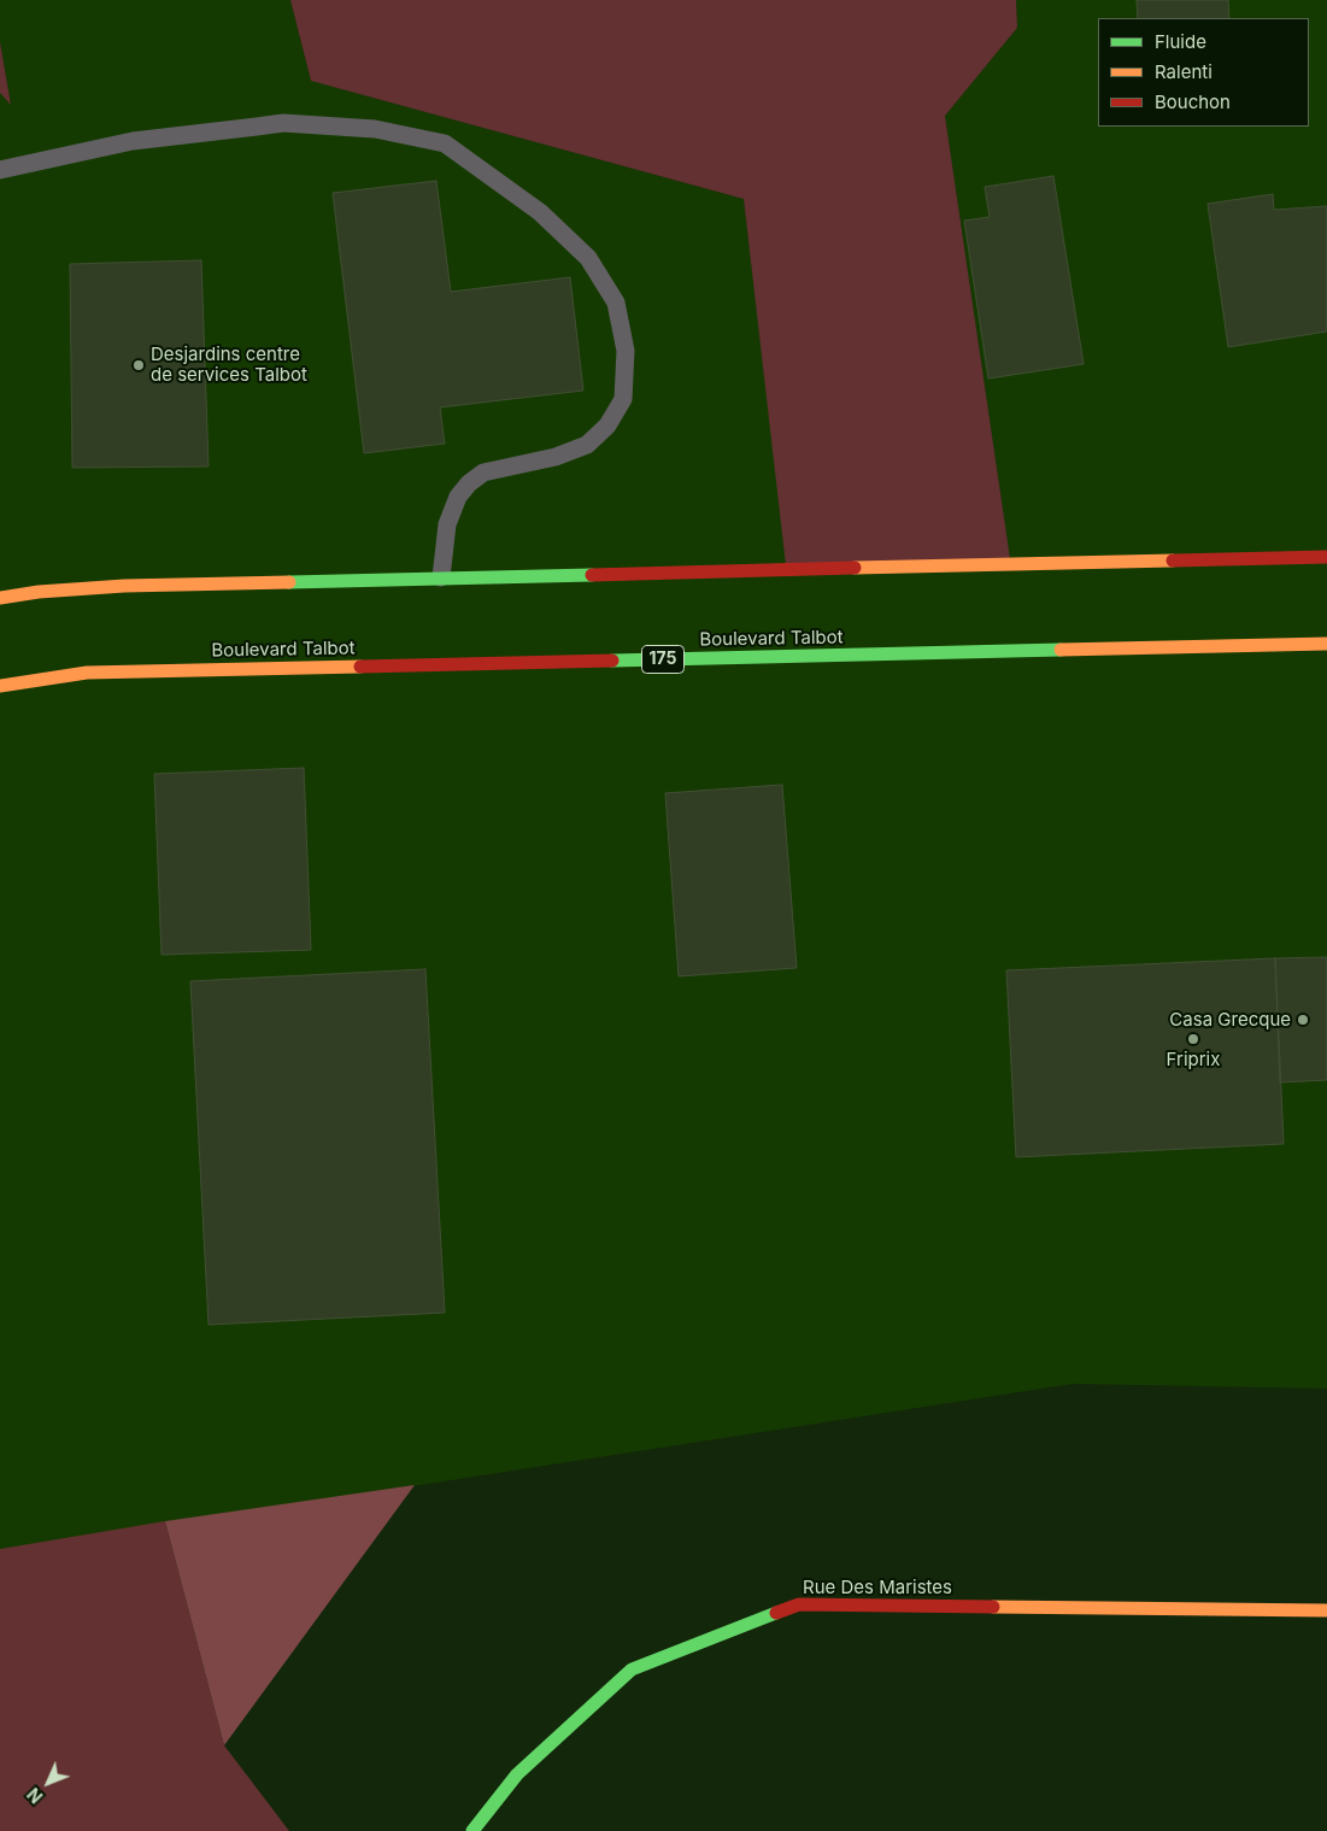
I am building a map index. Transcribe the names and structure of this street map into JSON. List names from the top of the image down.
{
  "streets": {
    "main road": ["Boulevard Talbot", "175", "Rue Des Maristes"]
  },
  "places": ["Desjardins centre de services Talbot", "Casa Grecque", "Friprix"],
  "legend": ["Fluide", "Ralenti", "Bouchon"],
  "north": "bottom left"
}
